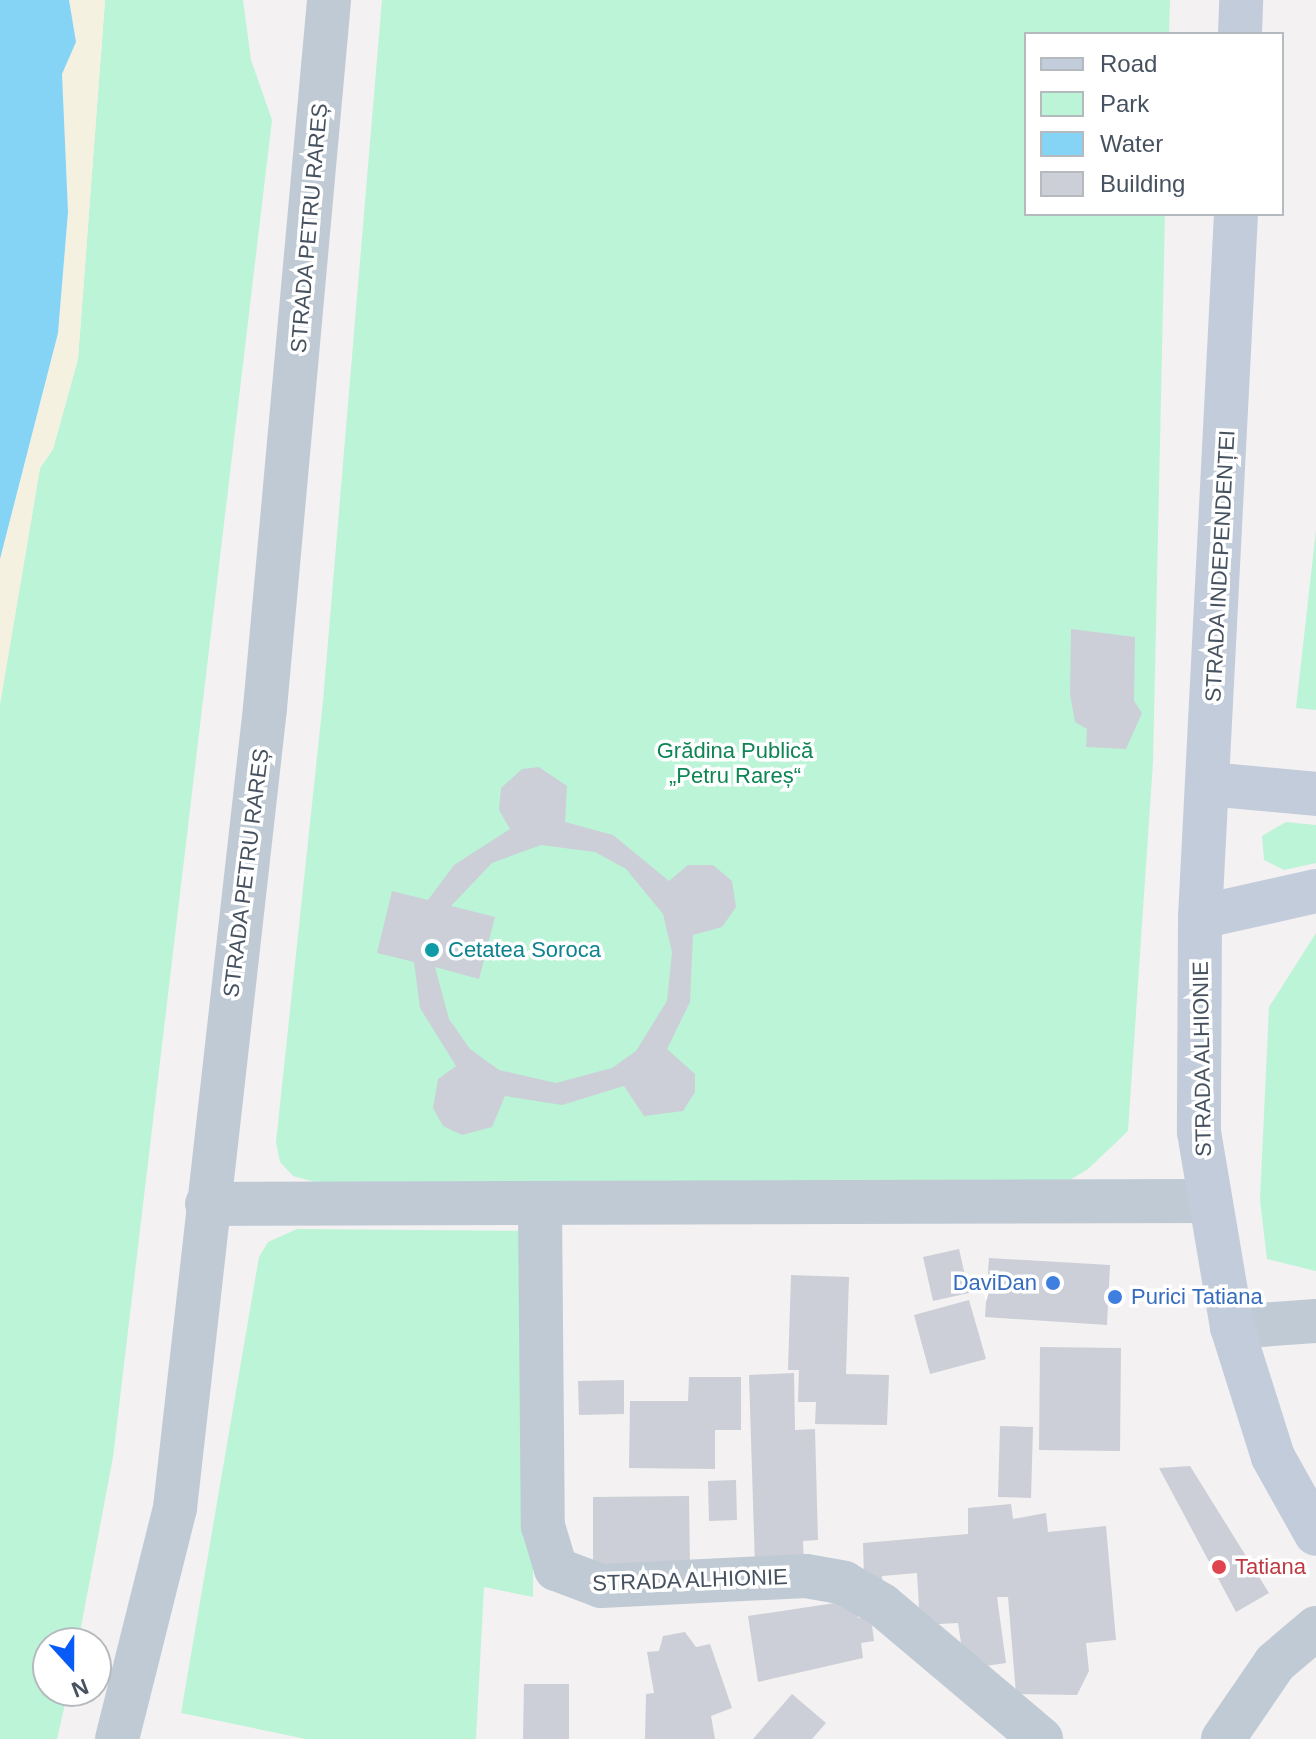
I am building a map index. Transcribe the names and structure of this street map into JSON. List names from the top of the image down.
{
  "streets": {
    "main road": ["STRADA INDEPENDENȚEI", "STRADA ALHIONIE"],
    "street": ["STRADA PETRU RAREȘ"]
  },
  "crossings": [
    ["STRADA INDEPENDENȚEI", "STRADA ALHIONIE"]
  ],
  "parks": ["Grădina Publică „Petru Rareș“"],
  "places": [
    "Cetatea Soroca",
    "DaviDan",
    "Purici Tatiana",
    "Tatiana"
  ],
  "legend": [
    "Road",
    "Park",
    "Water",
    "Building"
  ],
  "north": "bottom"
}
